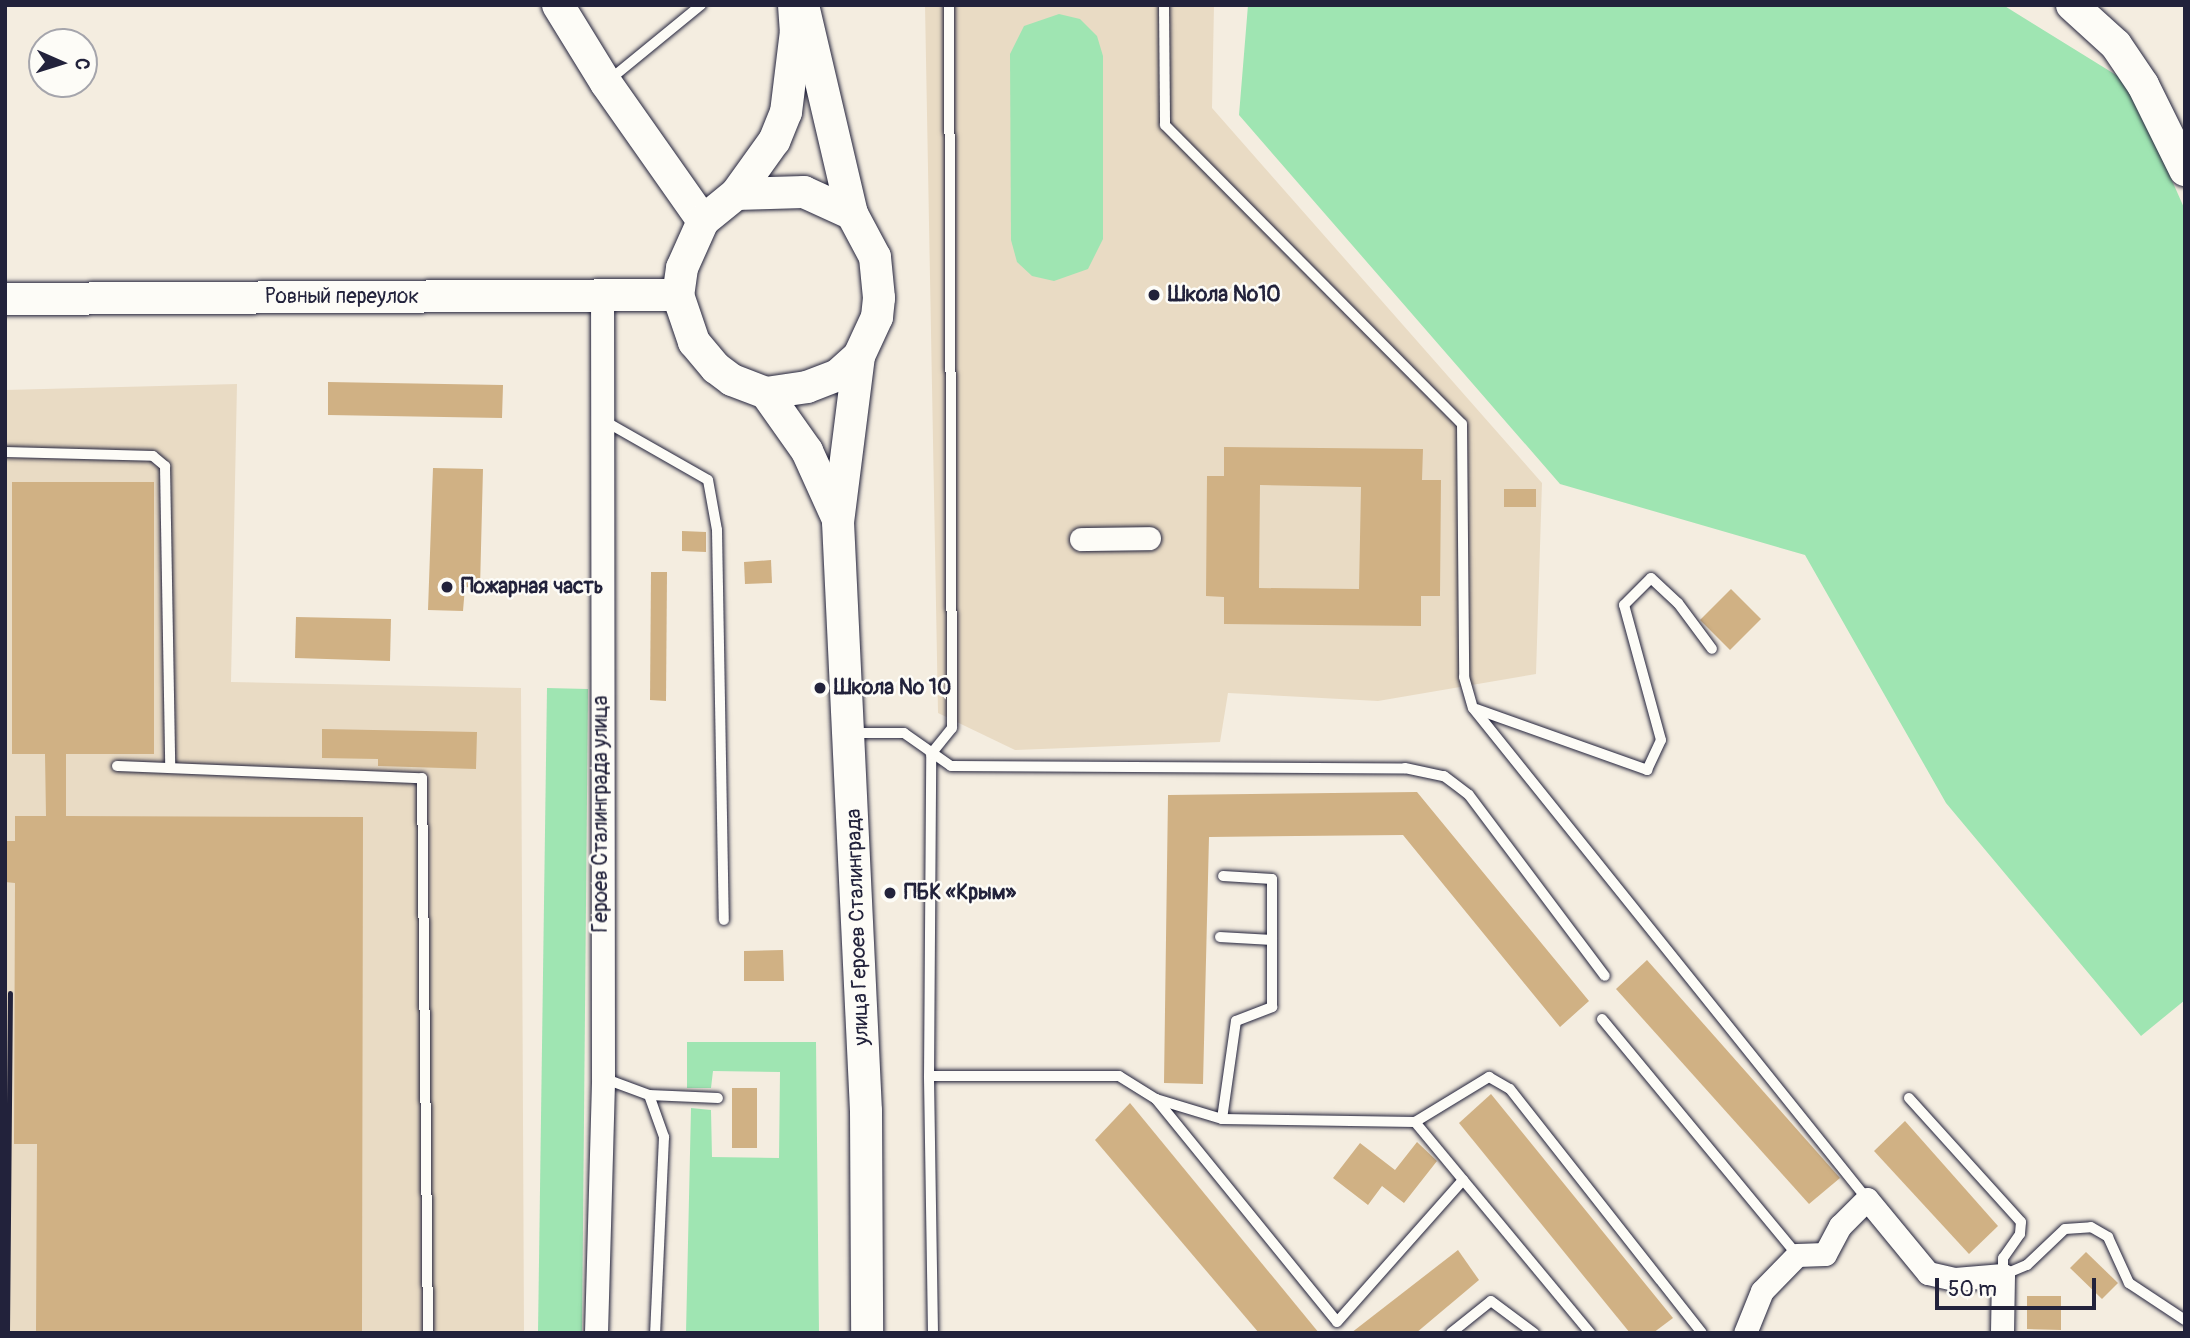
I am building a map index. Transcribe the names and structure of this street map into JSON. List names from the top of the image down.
{
  "streets": {
    "main road": ["Ровный переулок", "улица Героев Сталинграда"],
    "street": ["Героев Сталинграда улица"]
  },
  "crossings": [
    ["Ровный переулок", "Героев Сталинграда улица"],
    ["Ровный переулок", "улица Героев Сталинграда"]
  ],
  "places": [
    "Школа №10",
    "Пожарная часть",
    "Школа № 10",
    "ПБК «Крым»"
  ],
  "scale_bar": "50 m",
  "north": "right"
}
